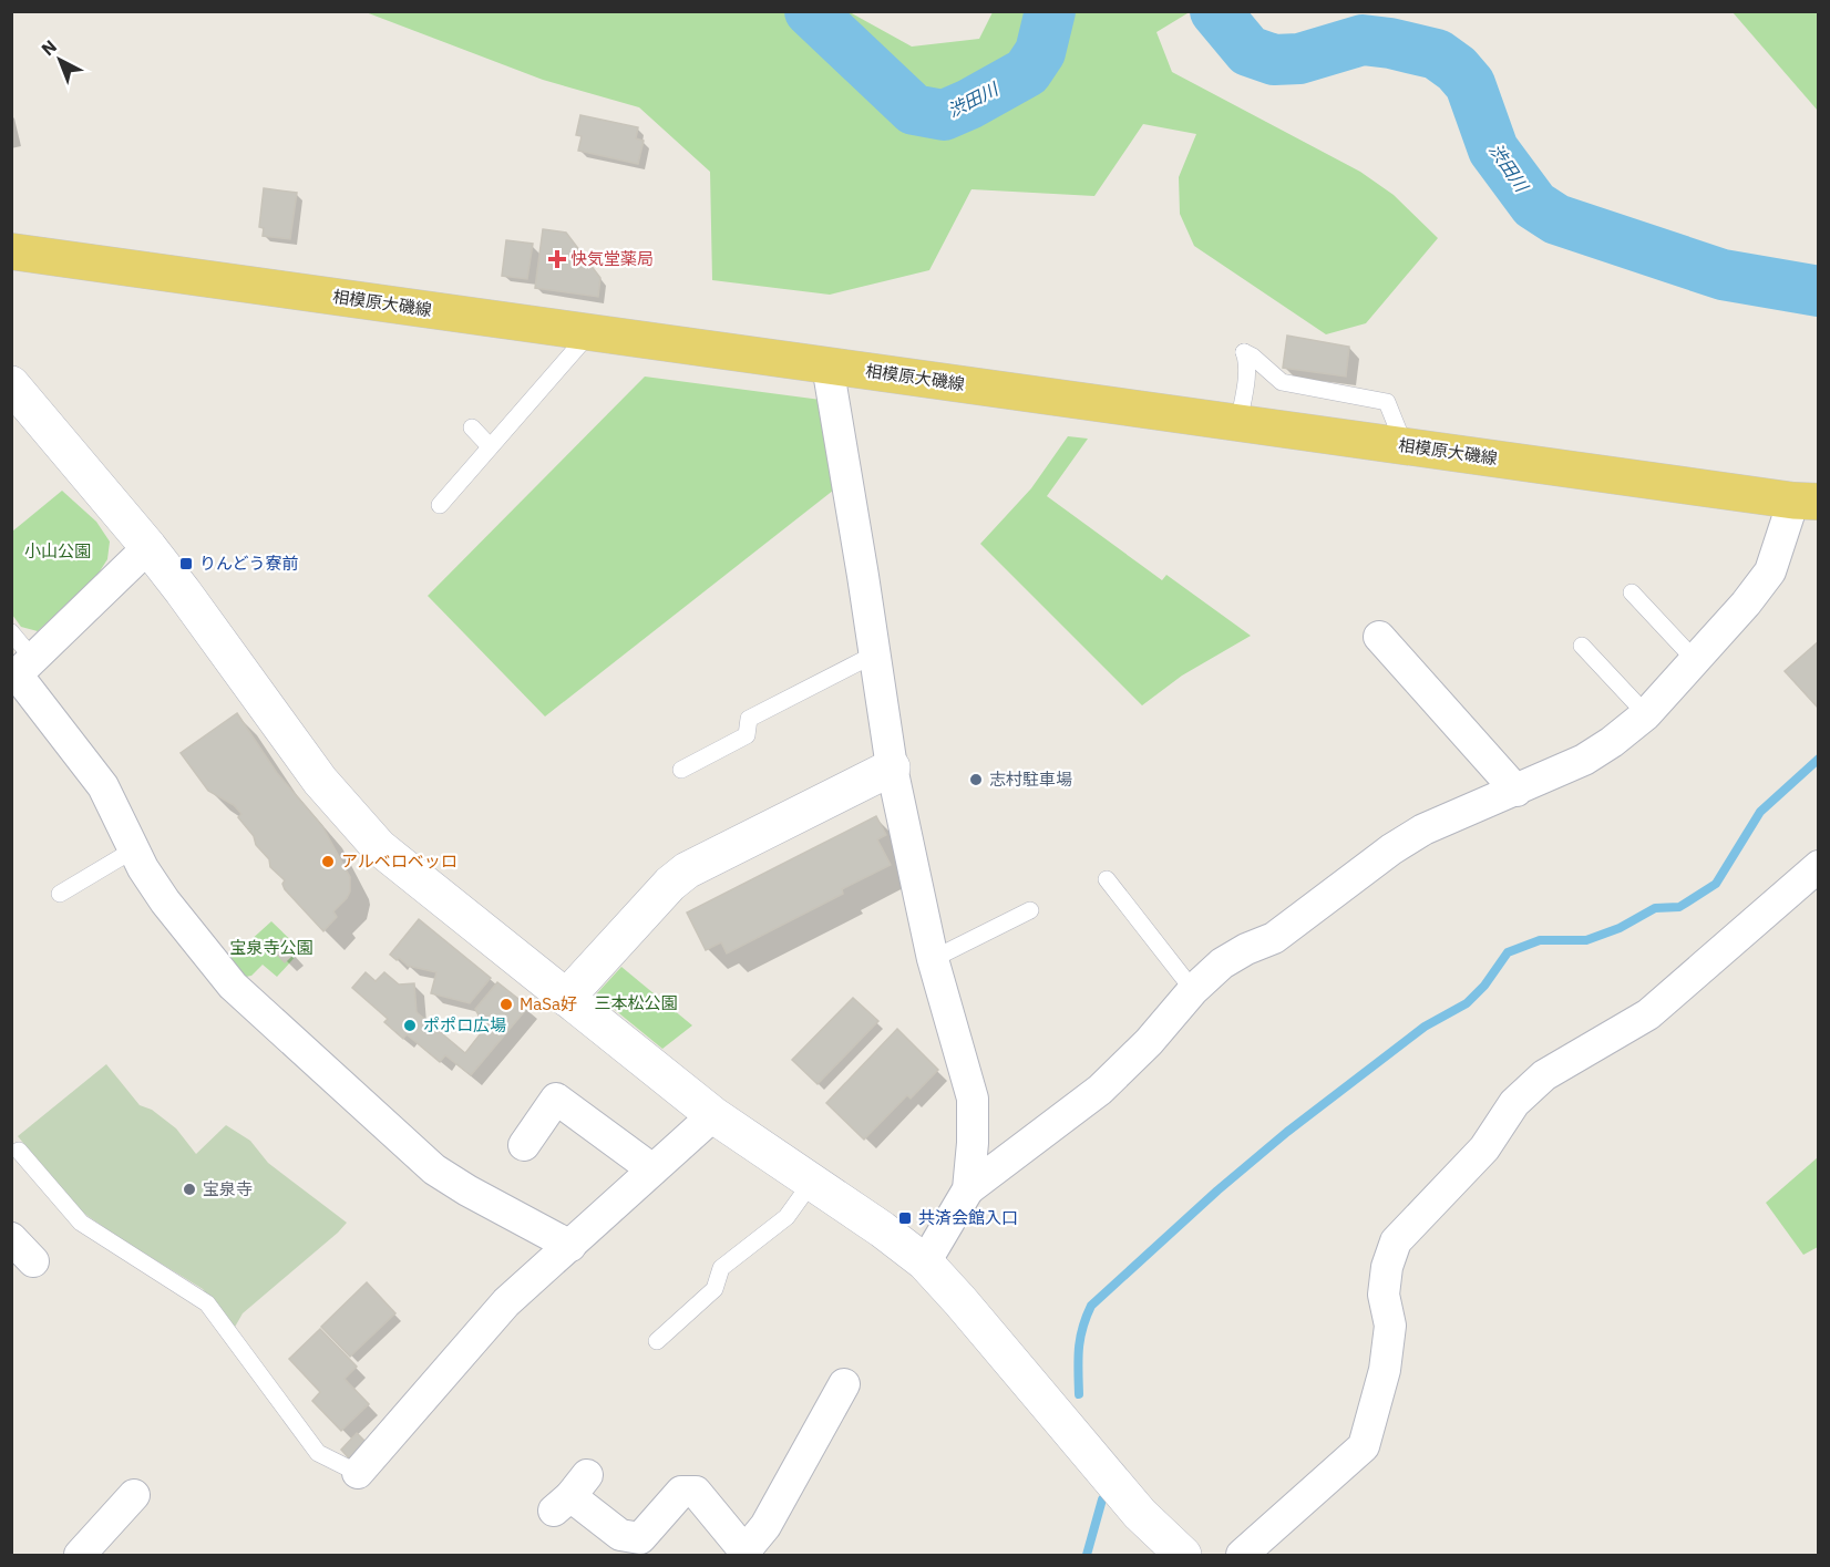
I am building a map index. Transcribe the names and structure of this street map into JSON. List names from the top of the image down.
{
  "streets": {
    "main road": ["相模原大磯線"]
  },
  "water": ["渋田川"],
  "parks": ["小山公園", "宝泉寺公園", "三本松公園"],
  "places": {
    "health": ["快気堂薬局"],
    "transit": ["りんどう寮前", "共済会館入口"],
    "other": [
      "志村駐車場",
      "アルベロベッロ",
      "MaSa好",
      "ポポロ広場",
      "宝泉寺"
    ]
  },
  "north": "top left"
}
